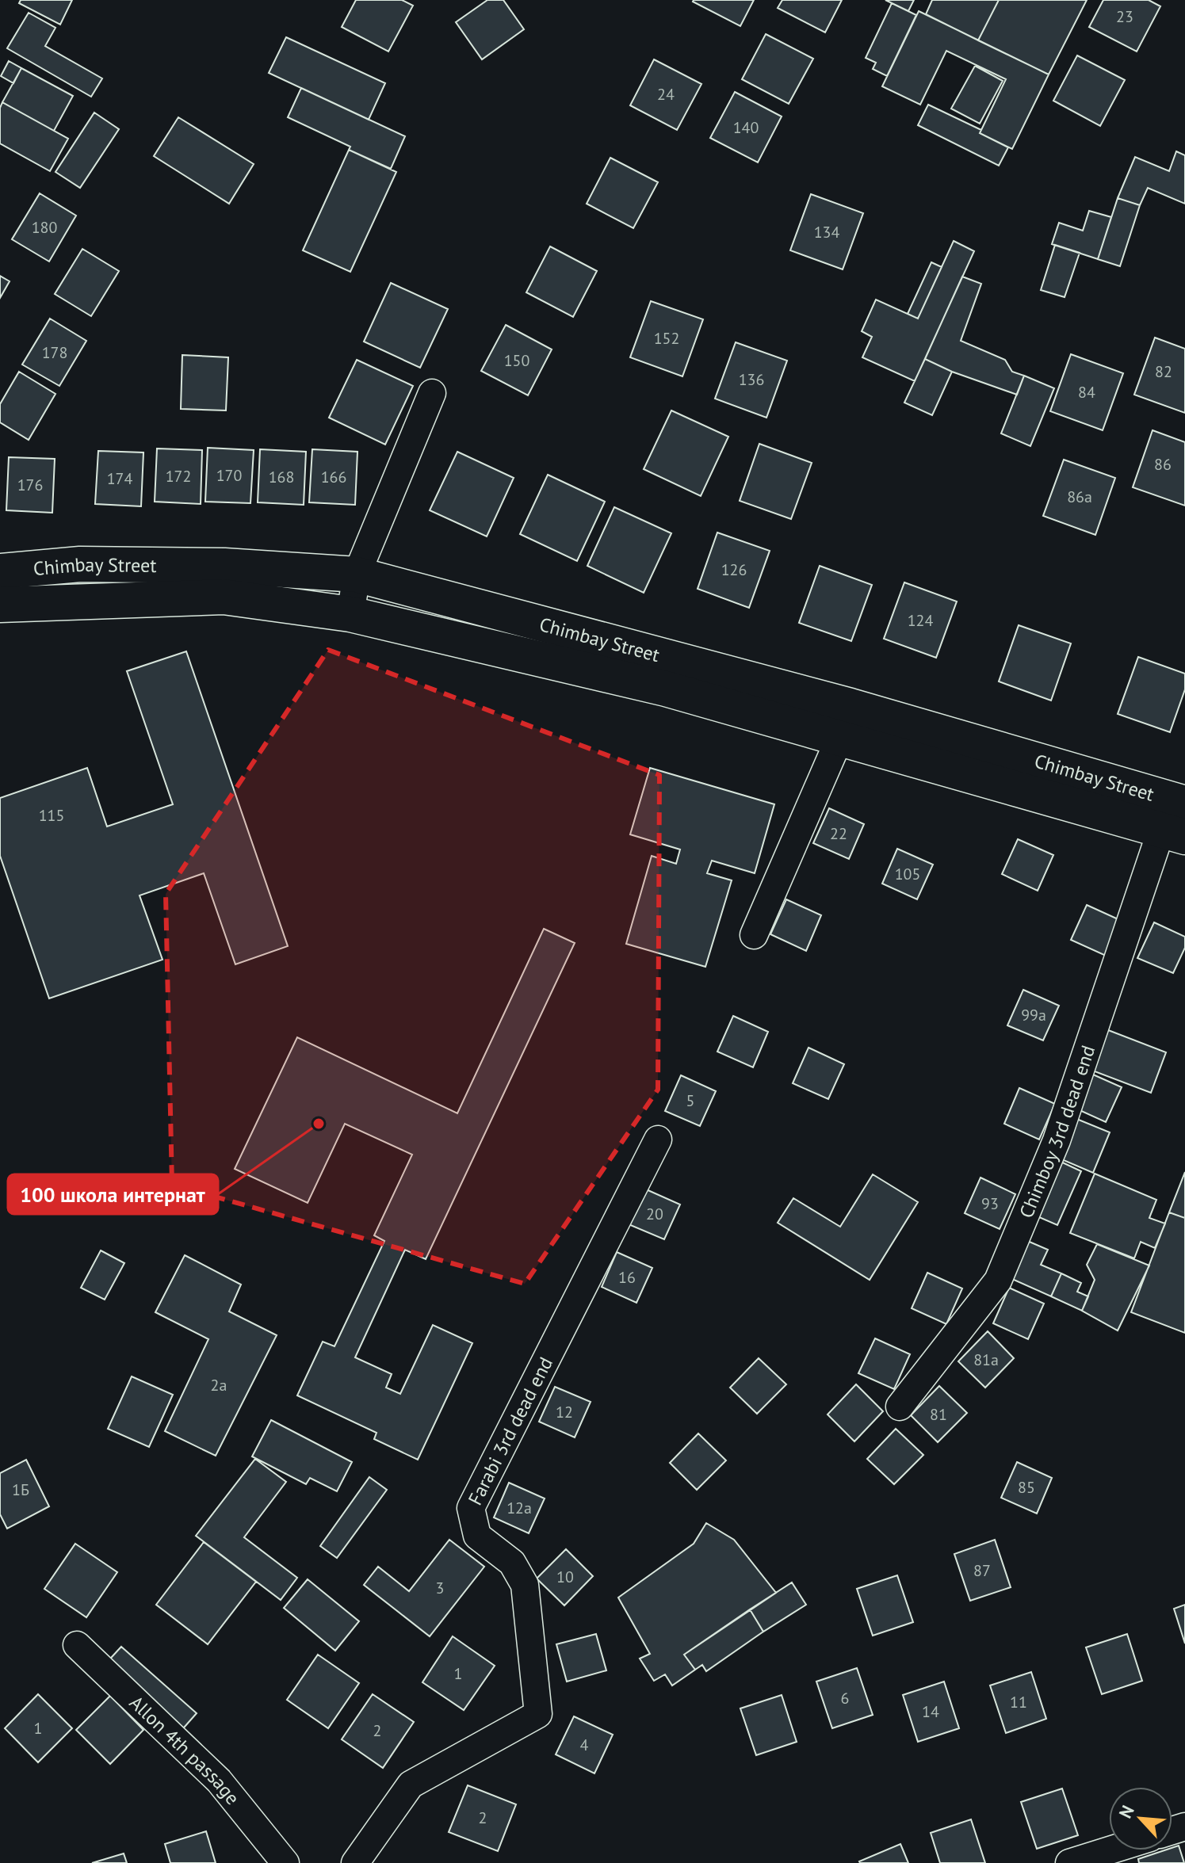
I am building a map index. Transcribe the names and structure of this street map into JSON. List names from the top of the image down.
{
  "streets": {
    "main road": ["Chimbay Street"],
    "street": ["Chimboy 3rd dead end", "Farabi 3rd dead end", "Allon 4th passage"]
  },
  "crossings": [
    ["Chimbay Street", "Chimboy 3rd dead end"]
  ],
  "places": ["100 школа интернат"],
  "house_numbers": [
    "23",
    "24",
    "140",
    "180",
    "134",
    "152",
    "178",
    "150",
    "82",
    "136",
    "84",
    "86",
    "170",
    "172",
    "168",
    "166",
    "174",
    "176",
    "86a",
    "126",
    "124",
    "115",
    "22",
    "105",
    "99a",
    "5",
    "93",
    "20",
    "16",
    "81a",
    "2a",
    "12",
    "81",
    "85",
    "1Б",
    "12a",
    "87",
    "10",
    "3",
    "1",
    "6",
    "11",
    "14",
    "1",
    "2",
    "4",
    "2"
  ],
  "north": "top left"
}
